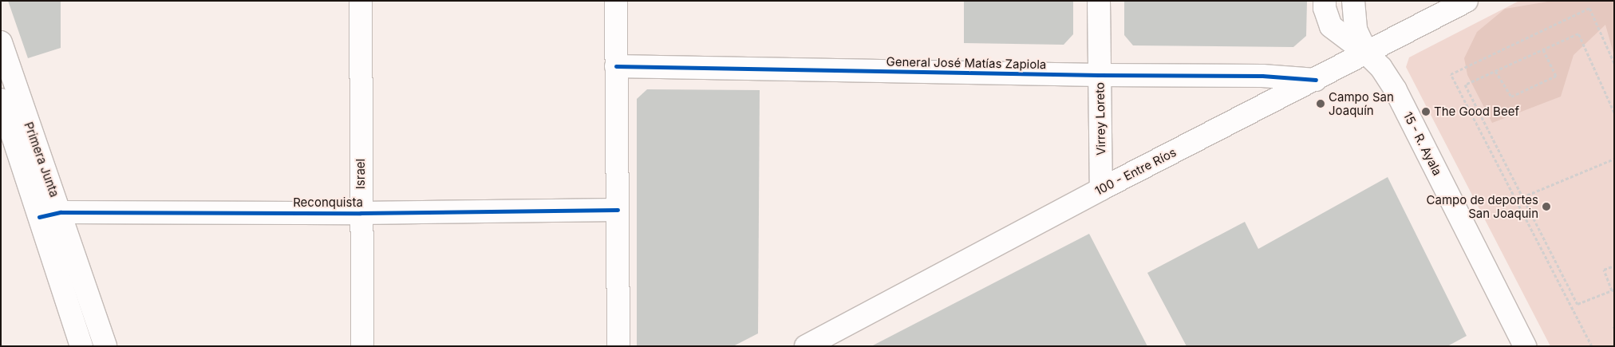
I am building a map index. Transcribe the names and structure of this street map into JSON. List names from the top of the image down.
{
  "streets": {
    "street": [
      "General José Matías Zapiola",
      "Virrey Loreto",
      "15 - R. Ayala",
      "Primera Junta",
      "100 - Entre Ríos",
      "Israel",
      "Reconquista"
    ]
  },
  "crossings": [
    ["General José Matías Zapiola", "Virrey Loreto"],
    ["General José Matías Zapiola", "100 - Entre Ríos"],
    ["Virrey Loreto", "100 - Entre Ríos"],
    ["15 - R. Ayala", "100 - Entre Ríos"],
    ["Primera Junta", "Reconquista"],
    ["Israel", "Reconquista"]
  ],
  "places": ["Campo San Joaquín", "The Good Beef", "Campo de deportes San Joaquin"]
}
